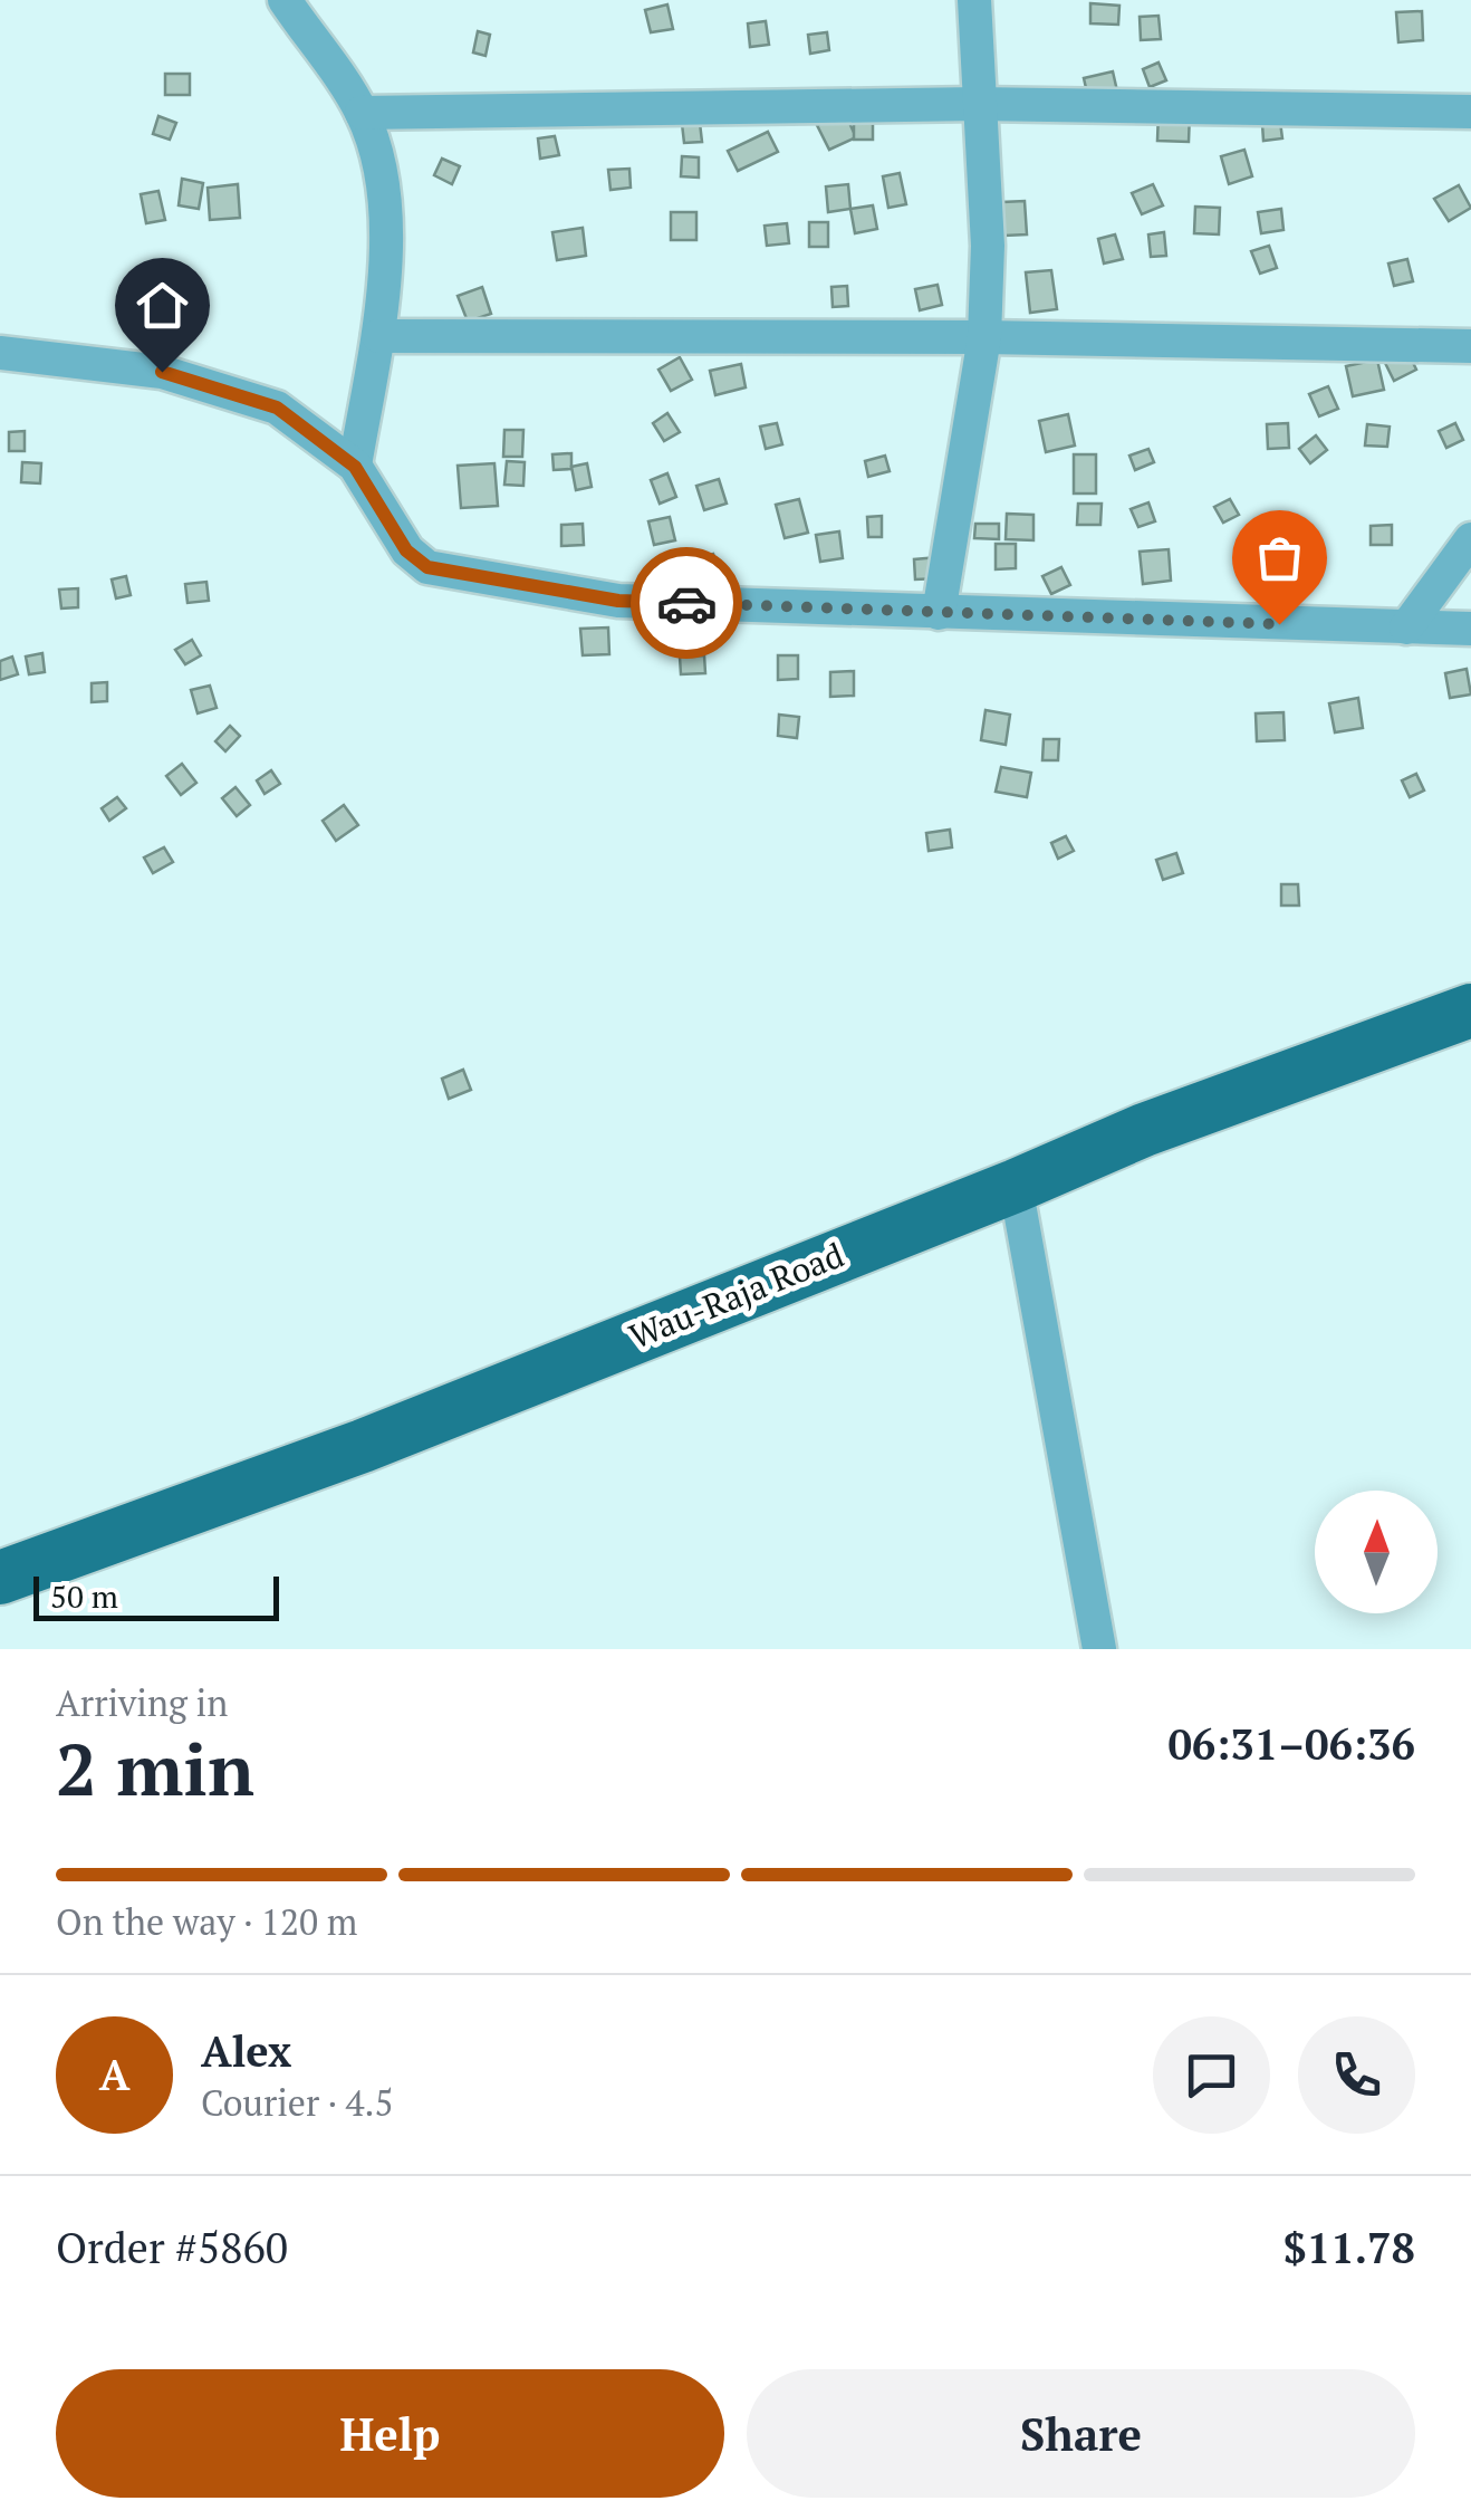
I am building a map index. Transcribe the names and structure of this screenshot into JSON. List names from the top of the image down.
{
  "streets": {
    "main road": ["Wau-Raja Road"]
  },
  "scale_bar": "50 m",
  "north": "top",
  "page": {
    "scale": "50 m",
    "heading": ["2 min", "Arriving in", "06:31–06:36"],
    "panel": [
      "Alex",
      "Courier · 4.5",
      "Order #5860",
      "$11.78"
    ],
    "bar": "On the way · 120 m",
    "round": "A",
    "buttons": ["Help", "Share"]
  }
}
